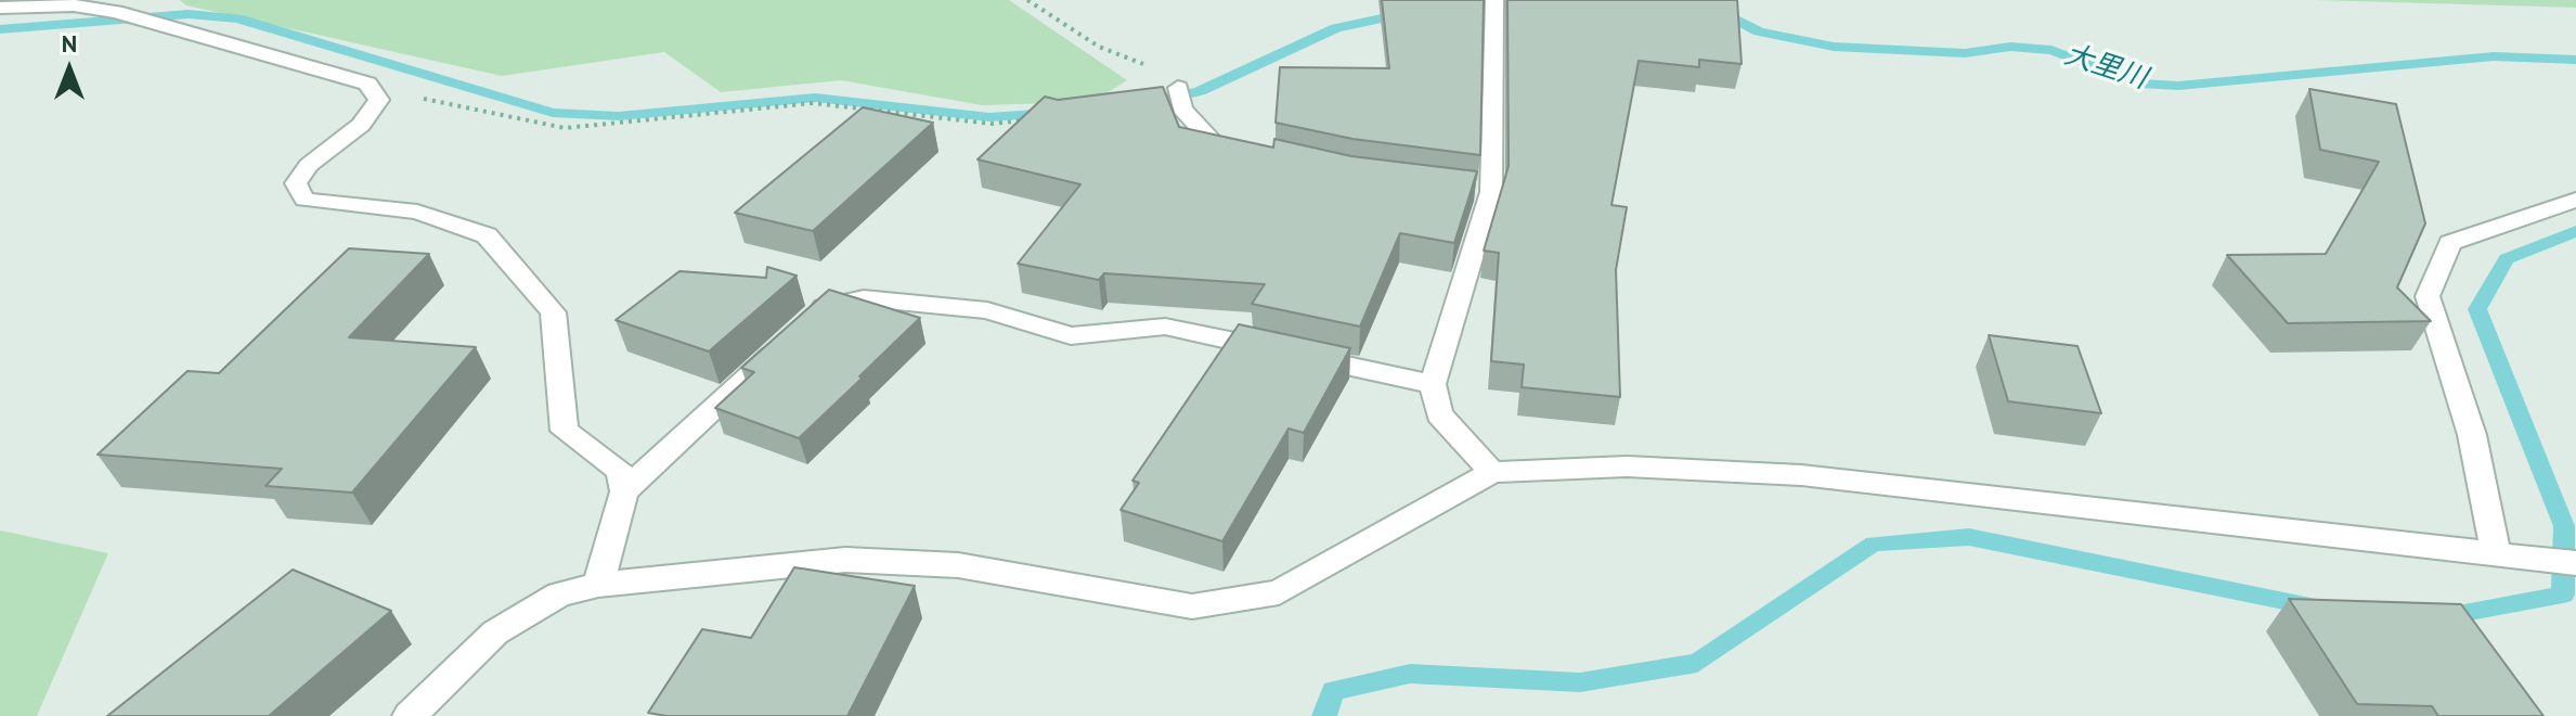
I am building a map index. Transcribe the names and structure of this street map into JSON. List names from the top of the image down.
{
  "water": ["大里川"],
  "north": "top"
}
